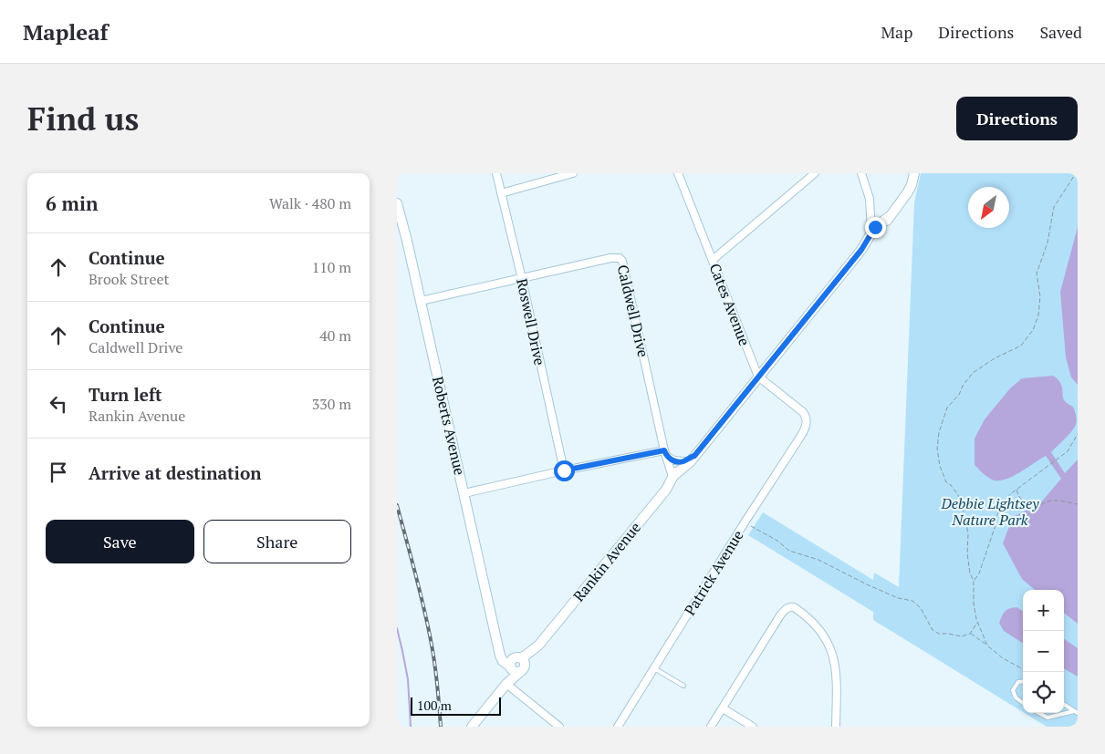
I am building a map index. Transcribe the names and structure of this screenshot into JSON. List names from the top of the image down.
{
  "streets": {
    "street": [
      "Cates Avenue",
      "Caldwell Drive",
      "Roswell Drive",
      "Roberts Avenue",
      "Rankin Avenue",
      "Patrick Avenue"
    ]
  },
  "crossings": [
    ["Cates Avenue", "Rankin Avenue"],
    ["Cates Avenue", "Patrick Avenue"],
    ["Caldwell Drive", "Roswell Drive"],
    ["Caldwell Drive", "Roberts Avenue"],
    ["Caldwell Drive", "Rankin Avenue"],
    ["Roberts Avenue", "Rankin Avenue"],
    ["Rankin Avenue", "Patrick Avenue"]
  ],
  "parks": ["Debbie Lightsey Nature Park"],
  "scale_bar": "100 m",
  "north": "bottom left",
  "page": {
    "header": "Mapleaf",
    "nav": ["Map", "Directions", "Saved"],
    "buttons": [
      "Directions",
      ["Save", "Share"]
    ],
    "title": "Find us",
    "heading": ["6 min", "Walk · 480 m"],
    "list": [
      ["Continue", "Brook Street", "110 m"],
      ["Continue", "Caldwell Drive", "40 m"],
      ["Turn left", "Rankin Avenue", "330 m"],
      "Arrive at destination"
    ],
    "map_buttons": ["+", "−"],
    "scale": "100 m"
  }
}
